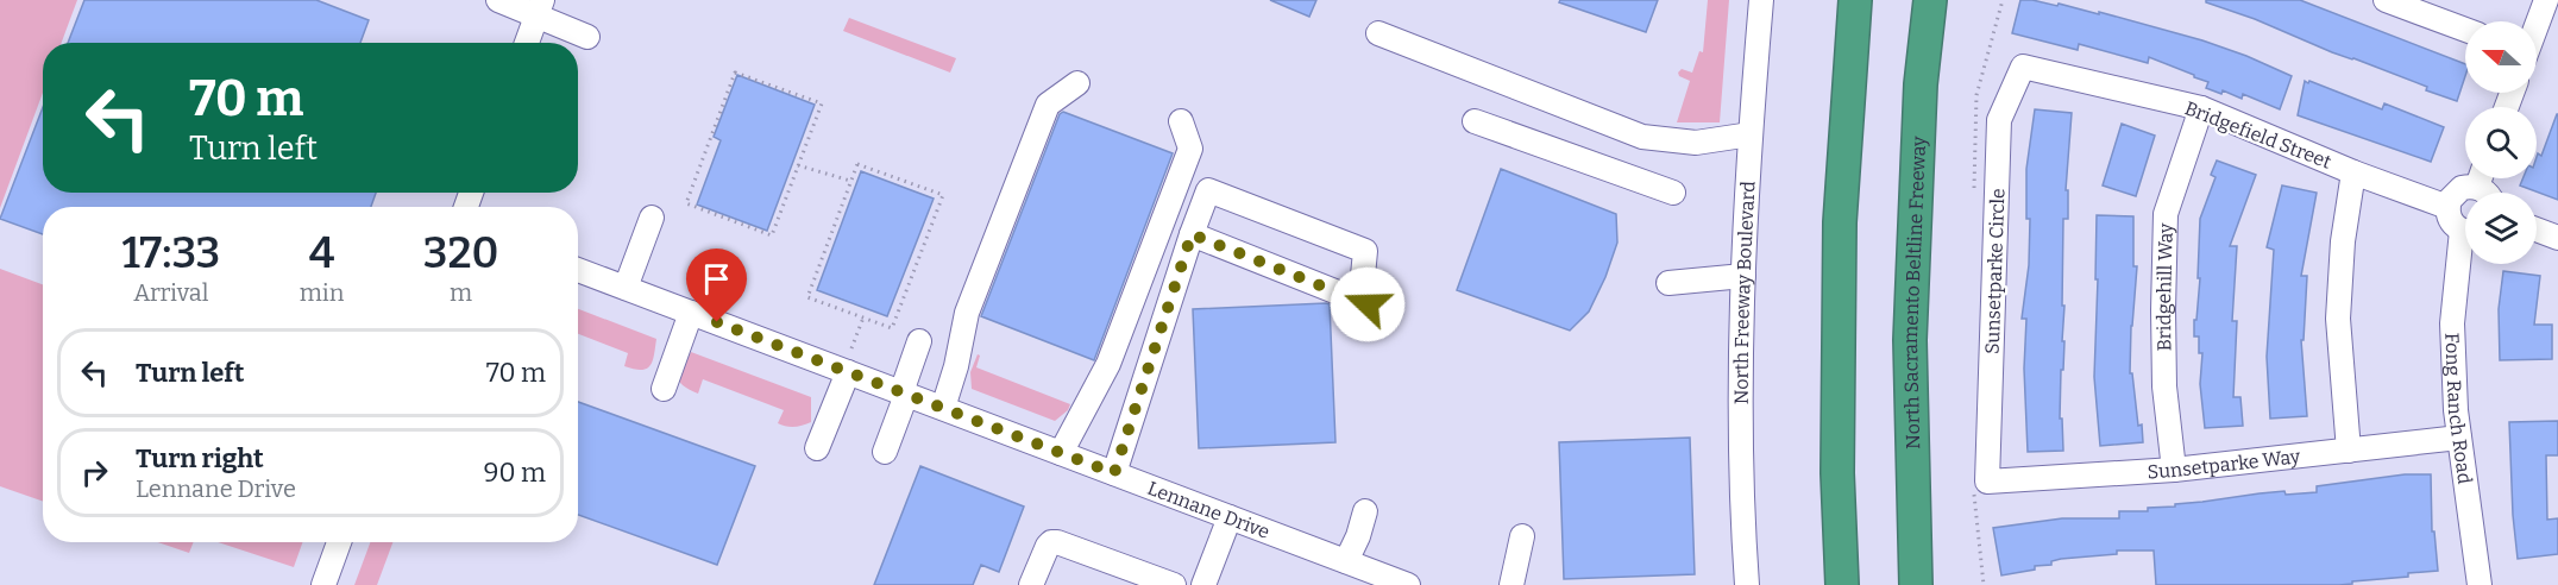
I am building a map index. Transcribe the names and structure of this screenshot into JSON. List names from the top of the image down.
{
  "streets": {
    "highway": ["North Sacramento Beltline Freeway"],
    "street": [
      "Bridgefield Street",
      "Sunsetparke Circle",
      "Bridgehill Way",
      "North Freeway Boulevard",
      "Fong Ranch Road",
      "Sunsetparke Way",
      "Lennane Drive"
    ]
  },
  "crossings": [
    ["Bridgefield Street", "Sunsetparke Circle"],
    ["Bridgefield Street", "Bridgehill Way"],
    ["Sunsetparke Circle", "Sunsetparke Way"],
    ["Bridgehill Way", "Sunsetparke Way"],
    ["Fong Ranch Road", "Sunsetparke Way"]
  ],
  "north": "left",
  "page": {
    "turn": ["70 m", "Turn left"],
    "eta": [
      "17:33",
      "Arrival",
      "4",
      "min",
      "320",
      "m"
    ],
    "list": [
      {
        "name": "Turn left",
        "value": "70 m"
      },
      {
        "name": "Turn right",
        "note": "Lennane Drive",
        "value": "90 m"
      }
    ]
  }
}
